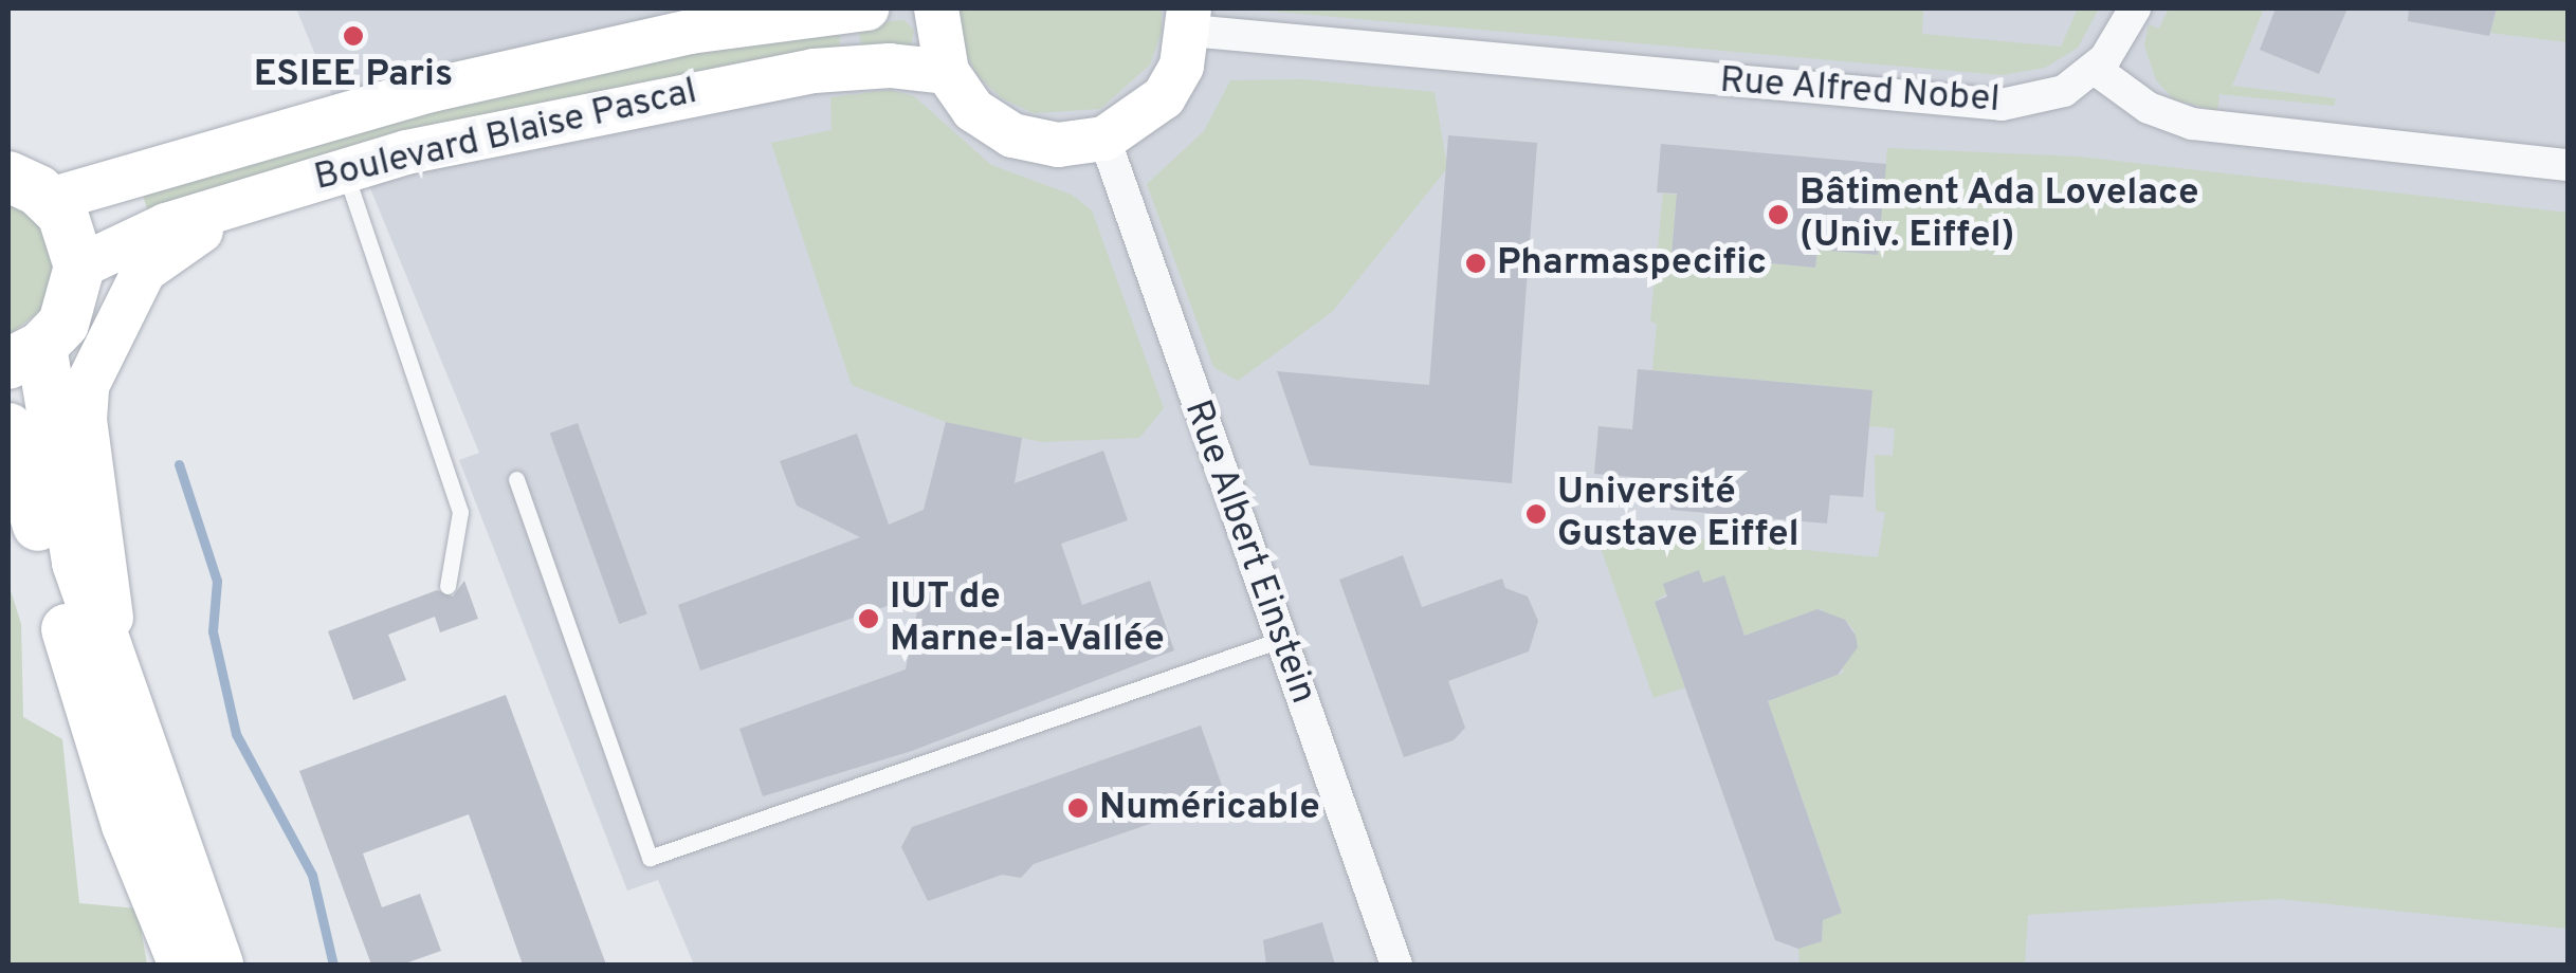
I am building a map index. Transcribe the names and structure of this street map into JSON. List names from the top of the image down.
{
  "streets": {
    "street": ["Rue Alfred Nobel", "Boulevard Blaise Pascal", "Rue Albert Einstein"]
  },
  "places": [
    "ESIEE Paris",
    "Bâtiment Ada Lovelace (Univ. Eiffel)",
    "Pharmaspecific",
    "Université Gustave Eiffel",
    "IUT de Marne-la-Vallée",
    "Numéricable"
  ]
}
